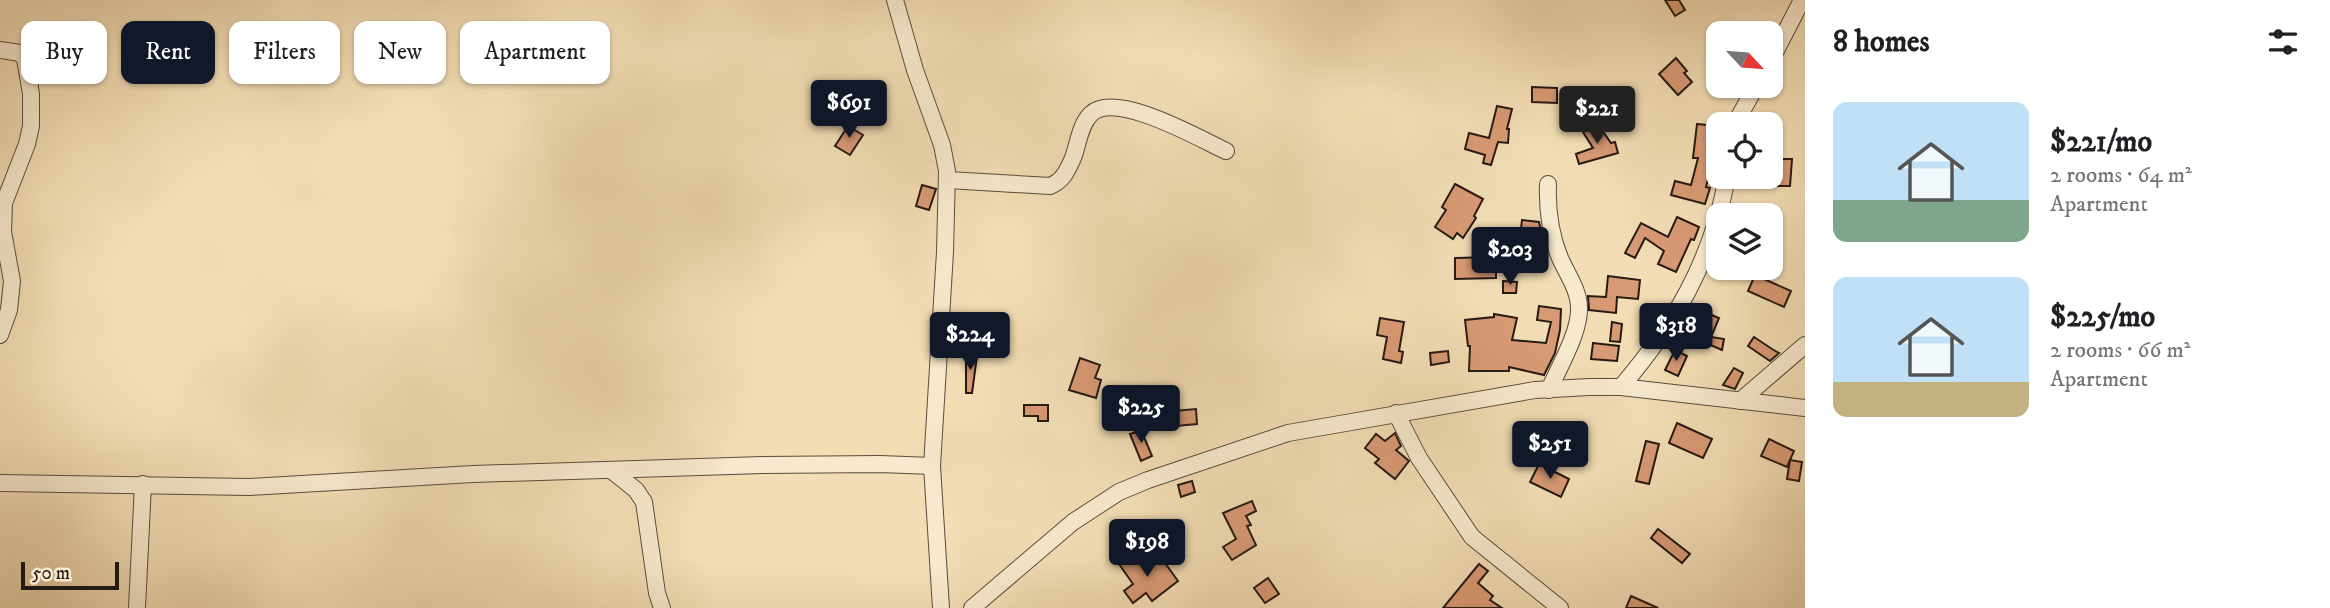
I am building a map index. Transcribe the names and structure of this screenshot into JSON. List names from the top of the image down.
{
  "scale_bar": "50 m",
  "north": "bottom right",
  "page": {
    "heading": "8 homes",
    "chip": [
      "Buy",
      "Rent",
      "Filters",
      "New",
      "Apartment"
    ],
    "price": [
      "$691",
      "$221",
      "$203",
      "$318",
      "$224",
      "$225",
      "$251",
      "$198"
    ],
    "list": [
      {
        "name": "$221/mo",
        "note": "2 rooms · 64 m² · Apartment"
      },
      {
        "name": "$225/mo",
        "note": "2 rooms · 66 m² · Apartment"
      }
    ],
    "scale": "50 m"
  }
}
